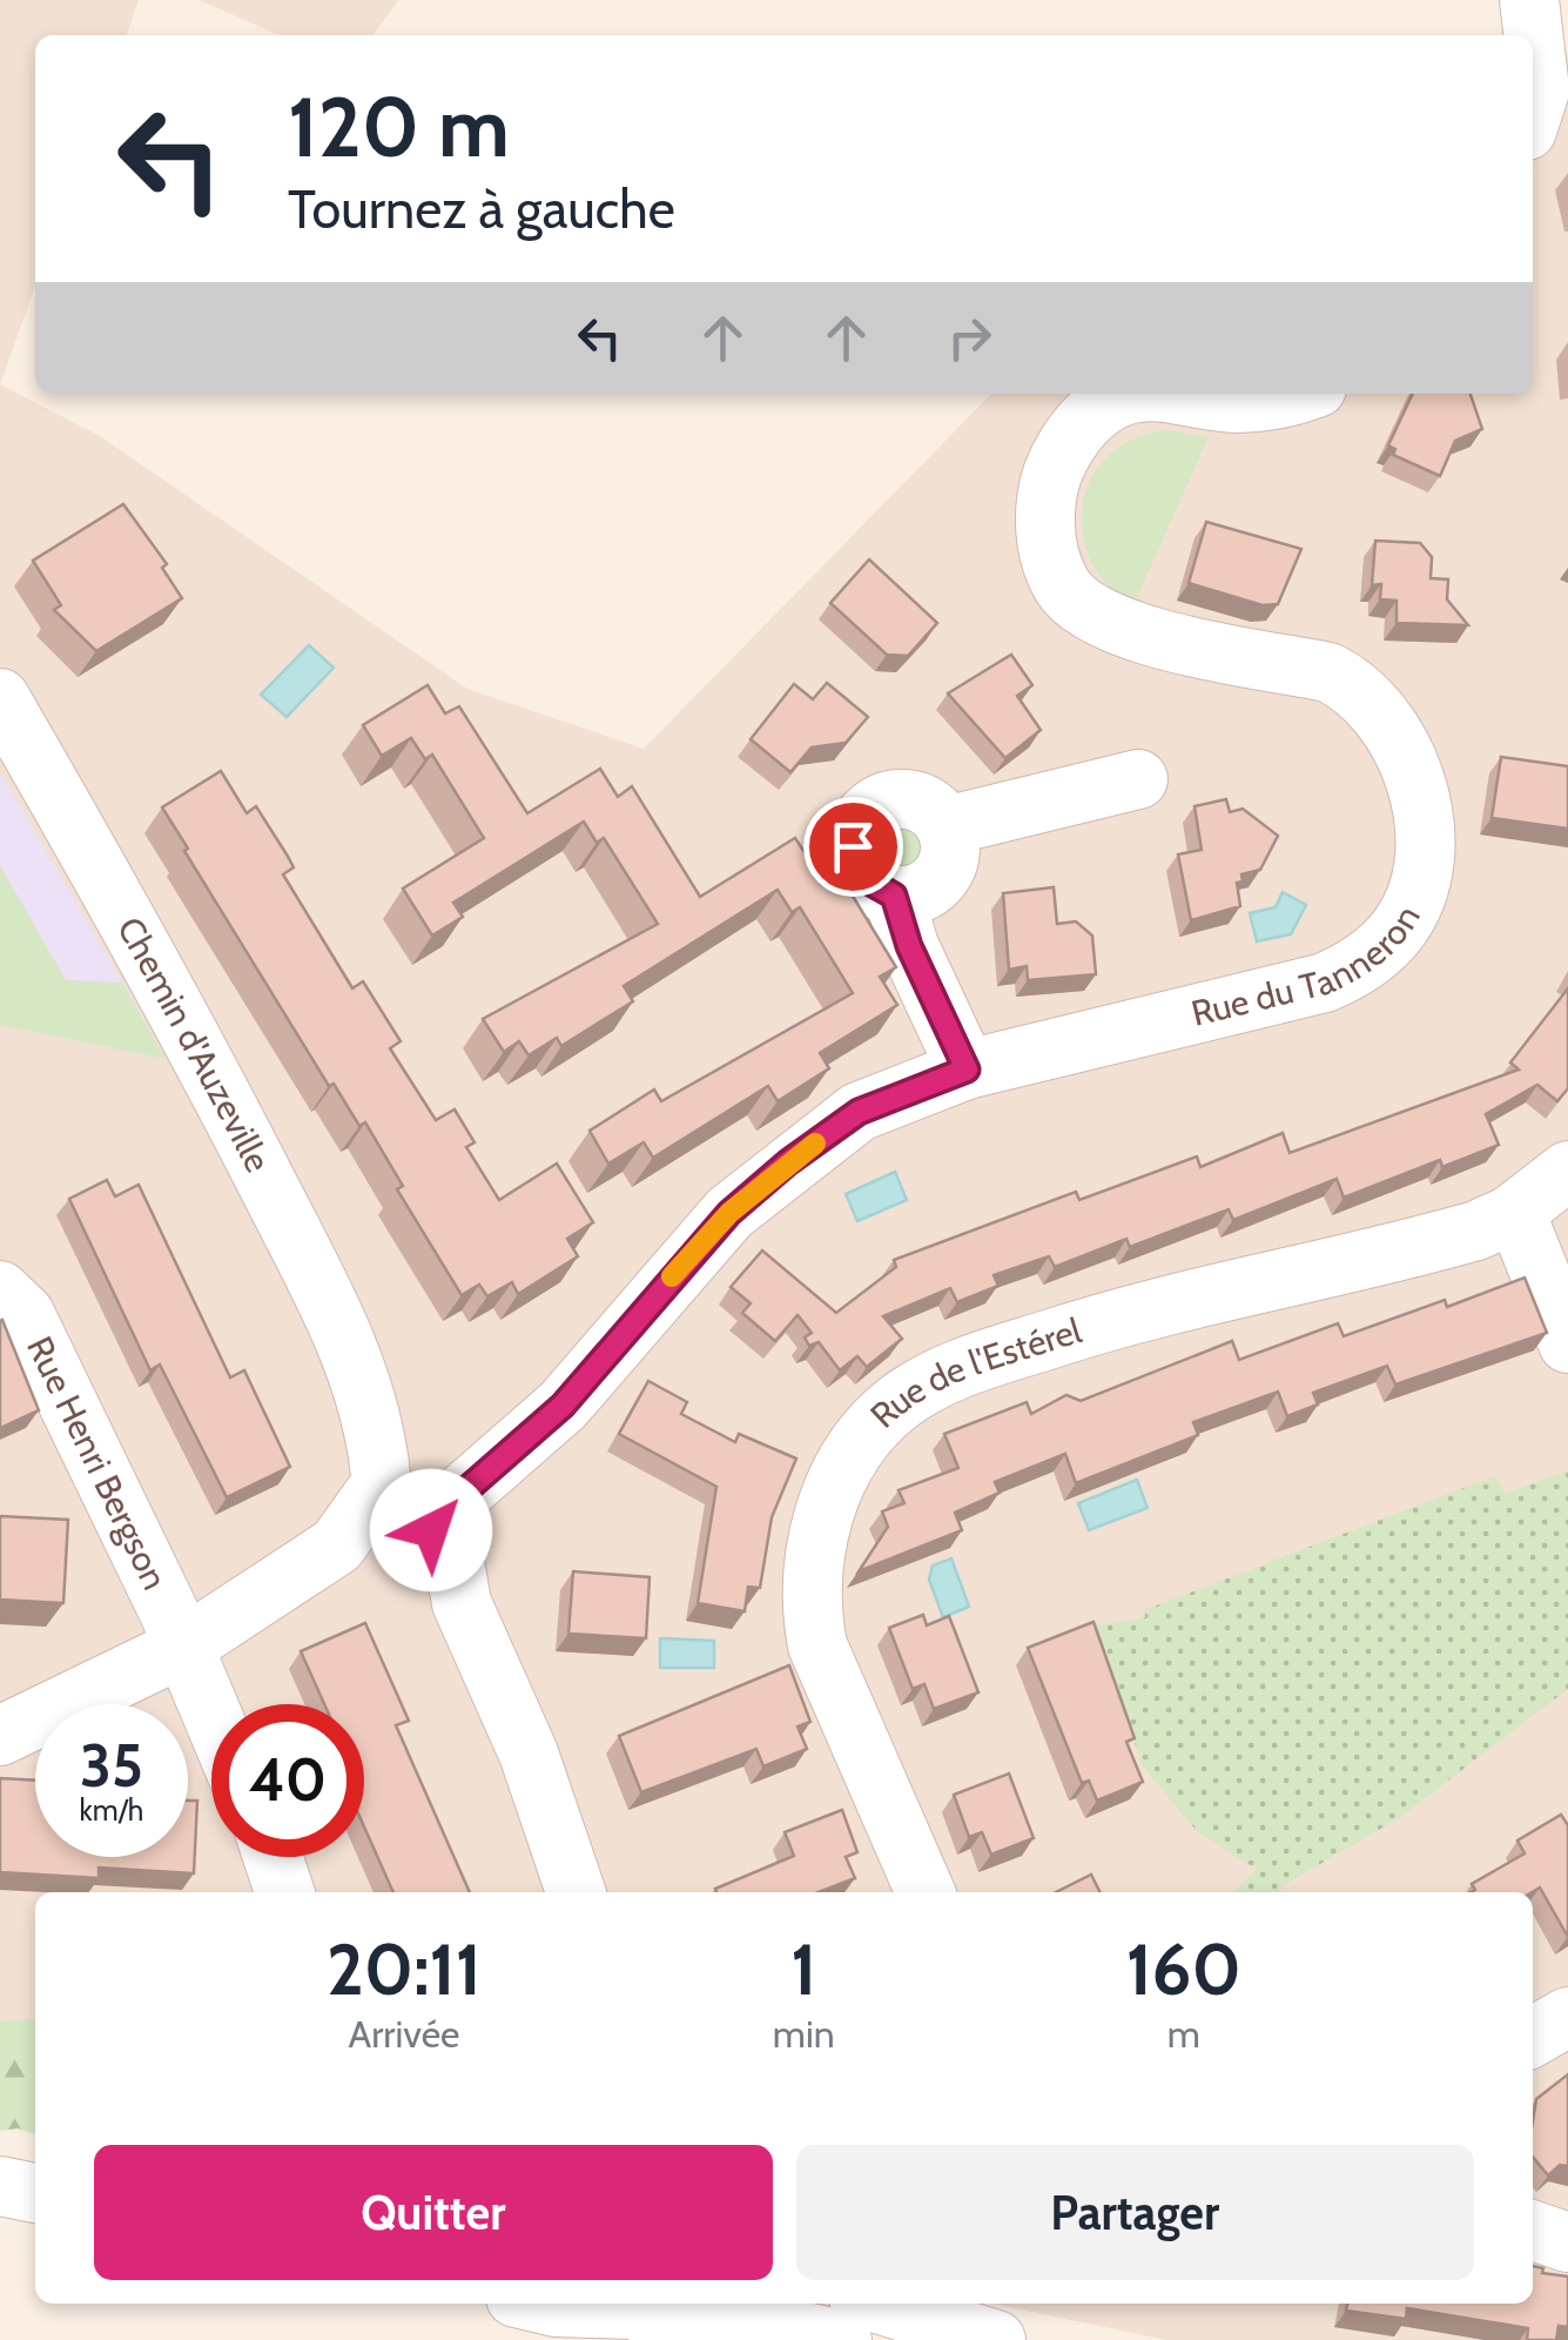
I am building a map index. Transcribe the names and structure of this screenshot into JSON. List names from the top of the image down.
{
  "streets": {
    "street": [
      "Rue du Tanneron",
      "Chemin d'Auzeville",
      "Rue de l'Estérel",
      "Rue Henri Bergson"
    ]
  },
  "crossings": [
    ["Rue du Tanneron", "Chemin d'Auzeville"],
    ["Rue du Tanneron", "Rue Henri Bergson"]
  ],
  "page": {
    "turn": ["120 m", "Tournez à gauche"],
    "speed": "35 km/h",
    "limit": "40",
    "eta": [
      "20:11",
      "Arrivée",
      "1",
      "min",
      "160",
      "m"
    ],
    "buttons": ["Quitter", "Partager"]
  }
}
